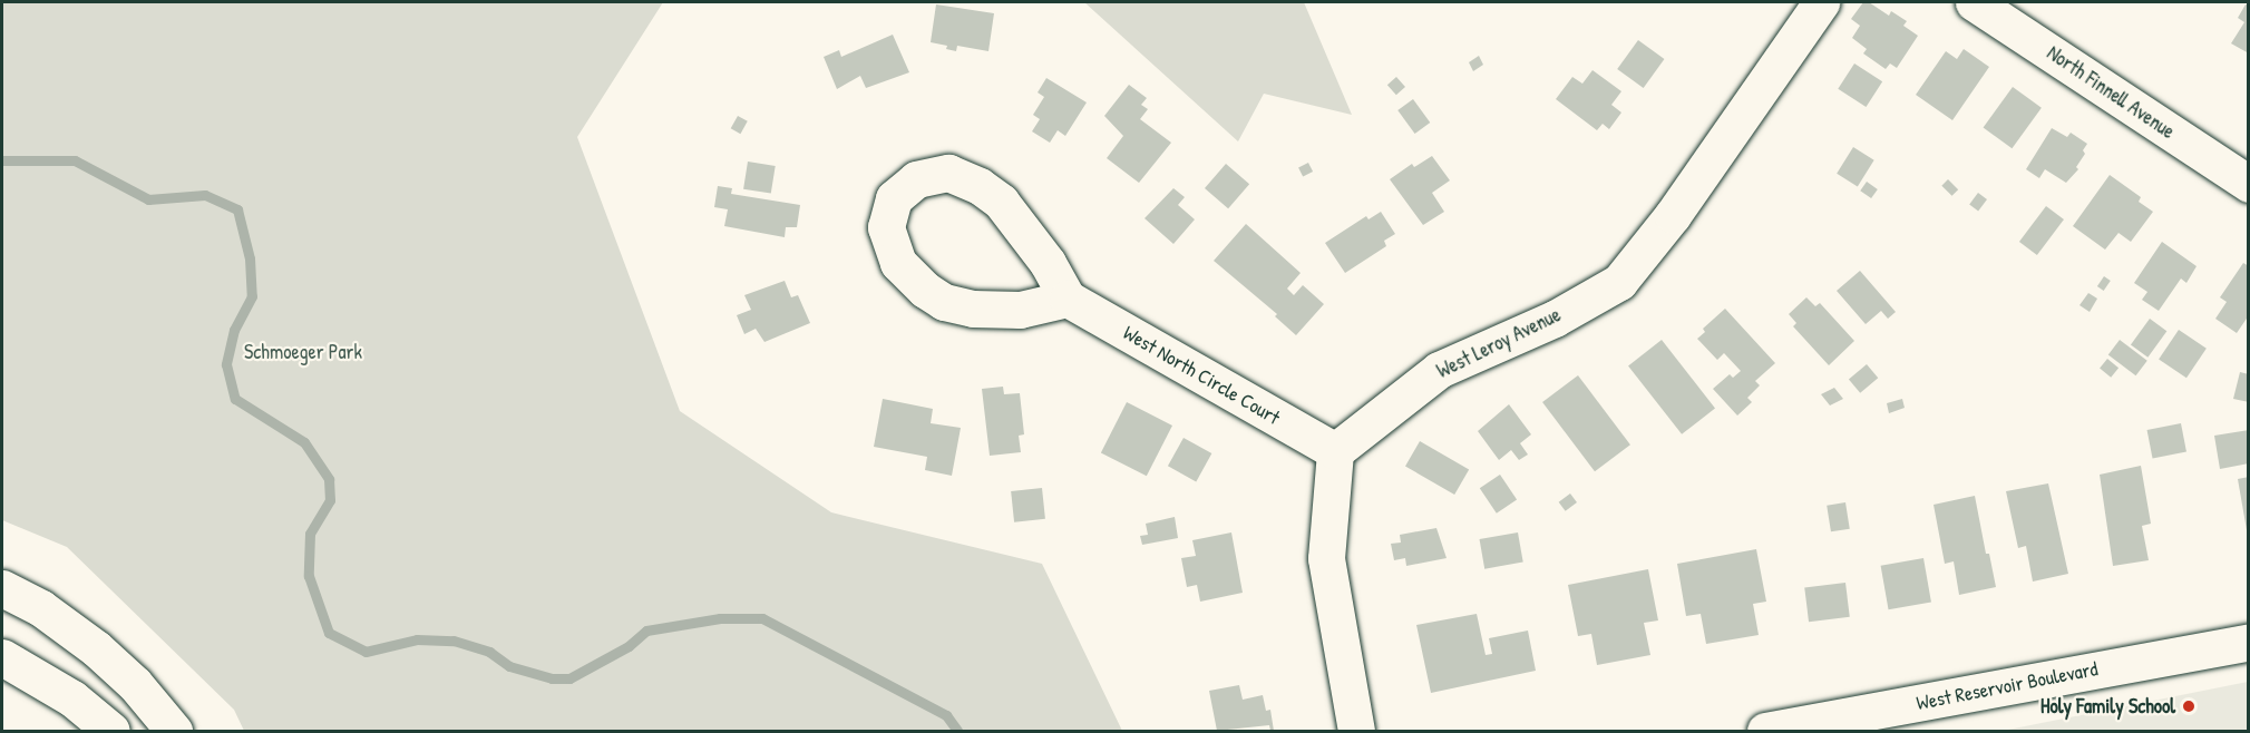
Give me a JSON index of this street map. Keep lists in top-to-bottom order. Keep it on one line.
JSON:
{"streets":{"main road":["North Finnell Avenue","West Leroy Avenue","West North Circle Court","West Reservoir Boulevard"]},"crossings":[["West Leroy Avenue","West North Circle Court"]],"parks":["Schmoeger Park"],"places":["Holy Family School"]}
